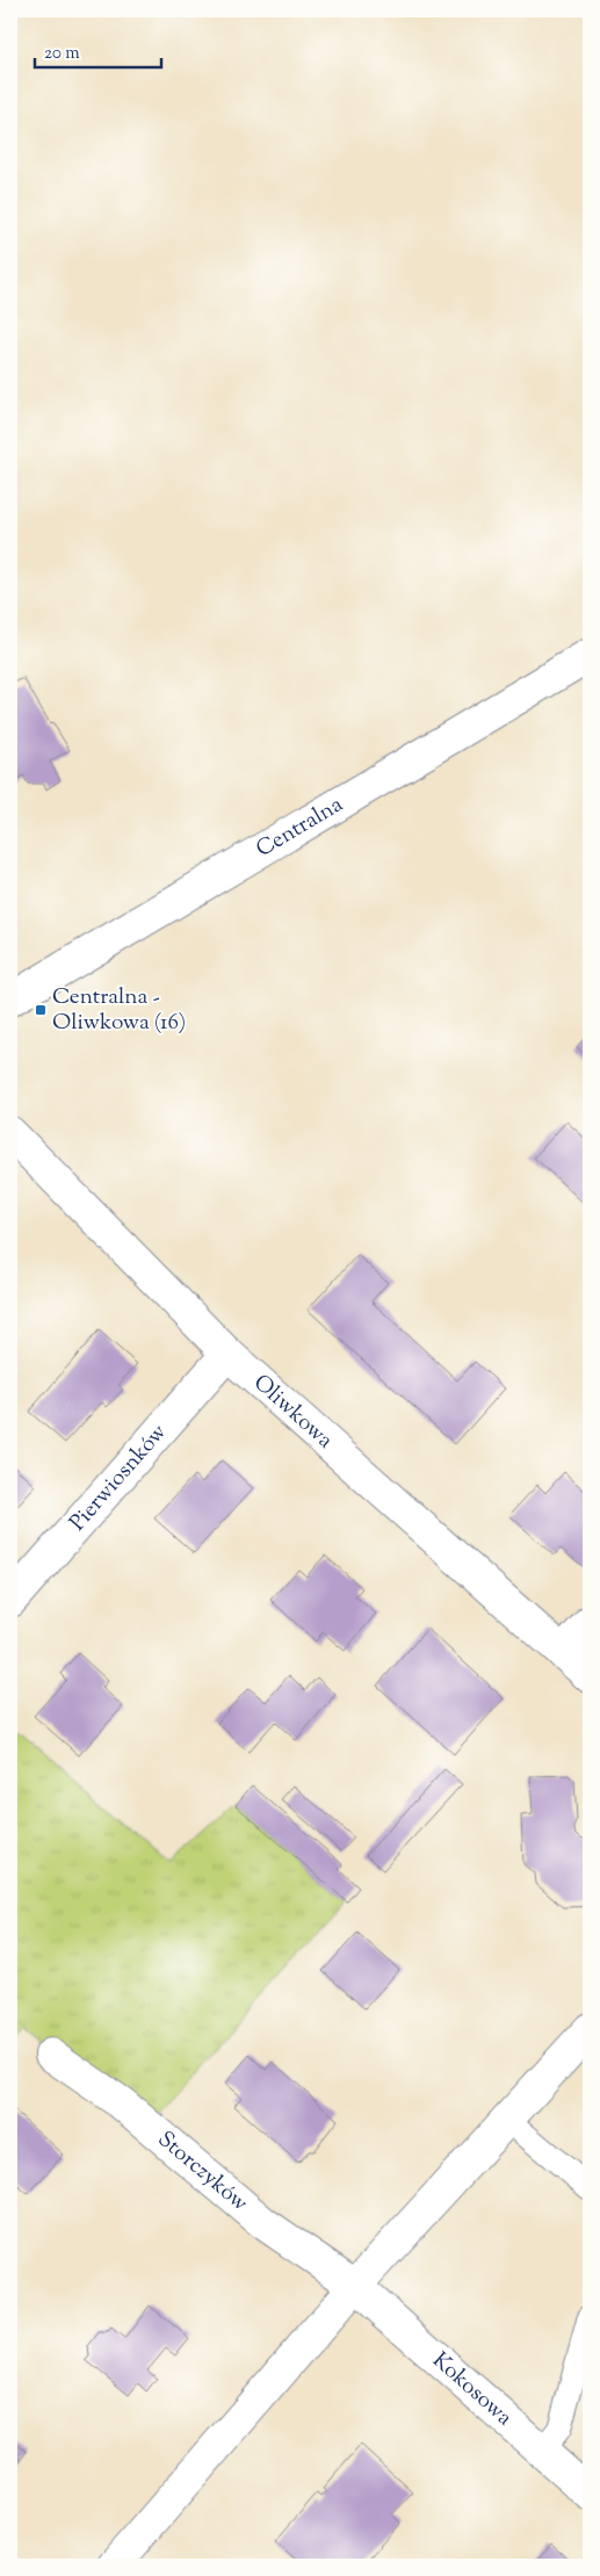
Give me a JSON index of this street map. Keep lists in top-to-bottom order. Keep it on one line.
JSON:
{"streets":{"street":["Centralna","Oliwkowa","Pierwiosnków","Storczyków","Kokosowa"]},"crossings":[["Oliwkowa","Pierwiosnków"],["Storczyków","Kokosowa"]],"places":{"transit":["Centralna - Oliwkowa (16)"]},"scale_bar":"20 m"}
